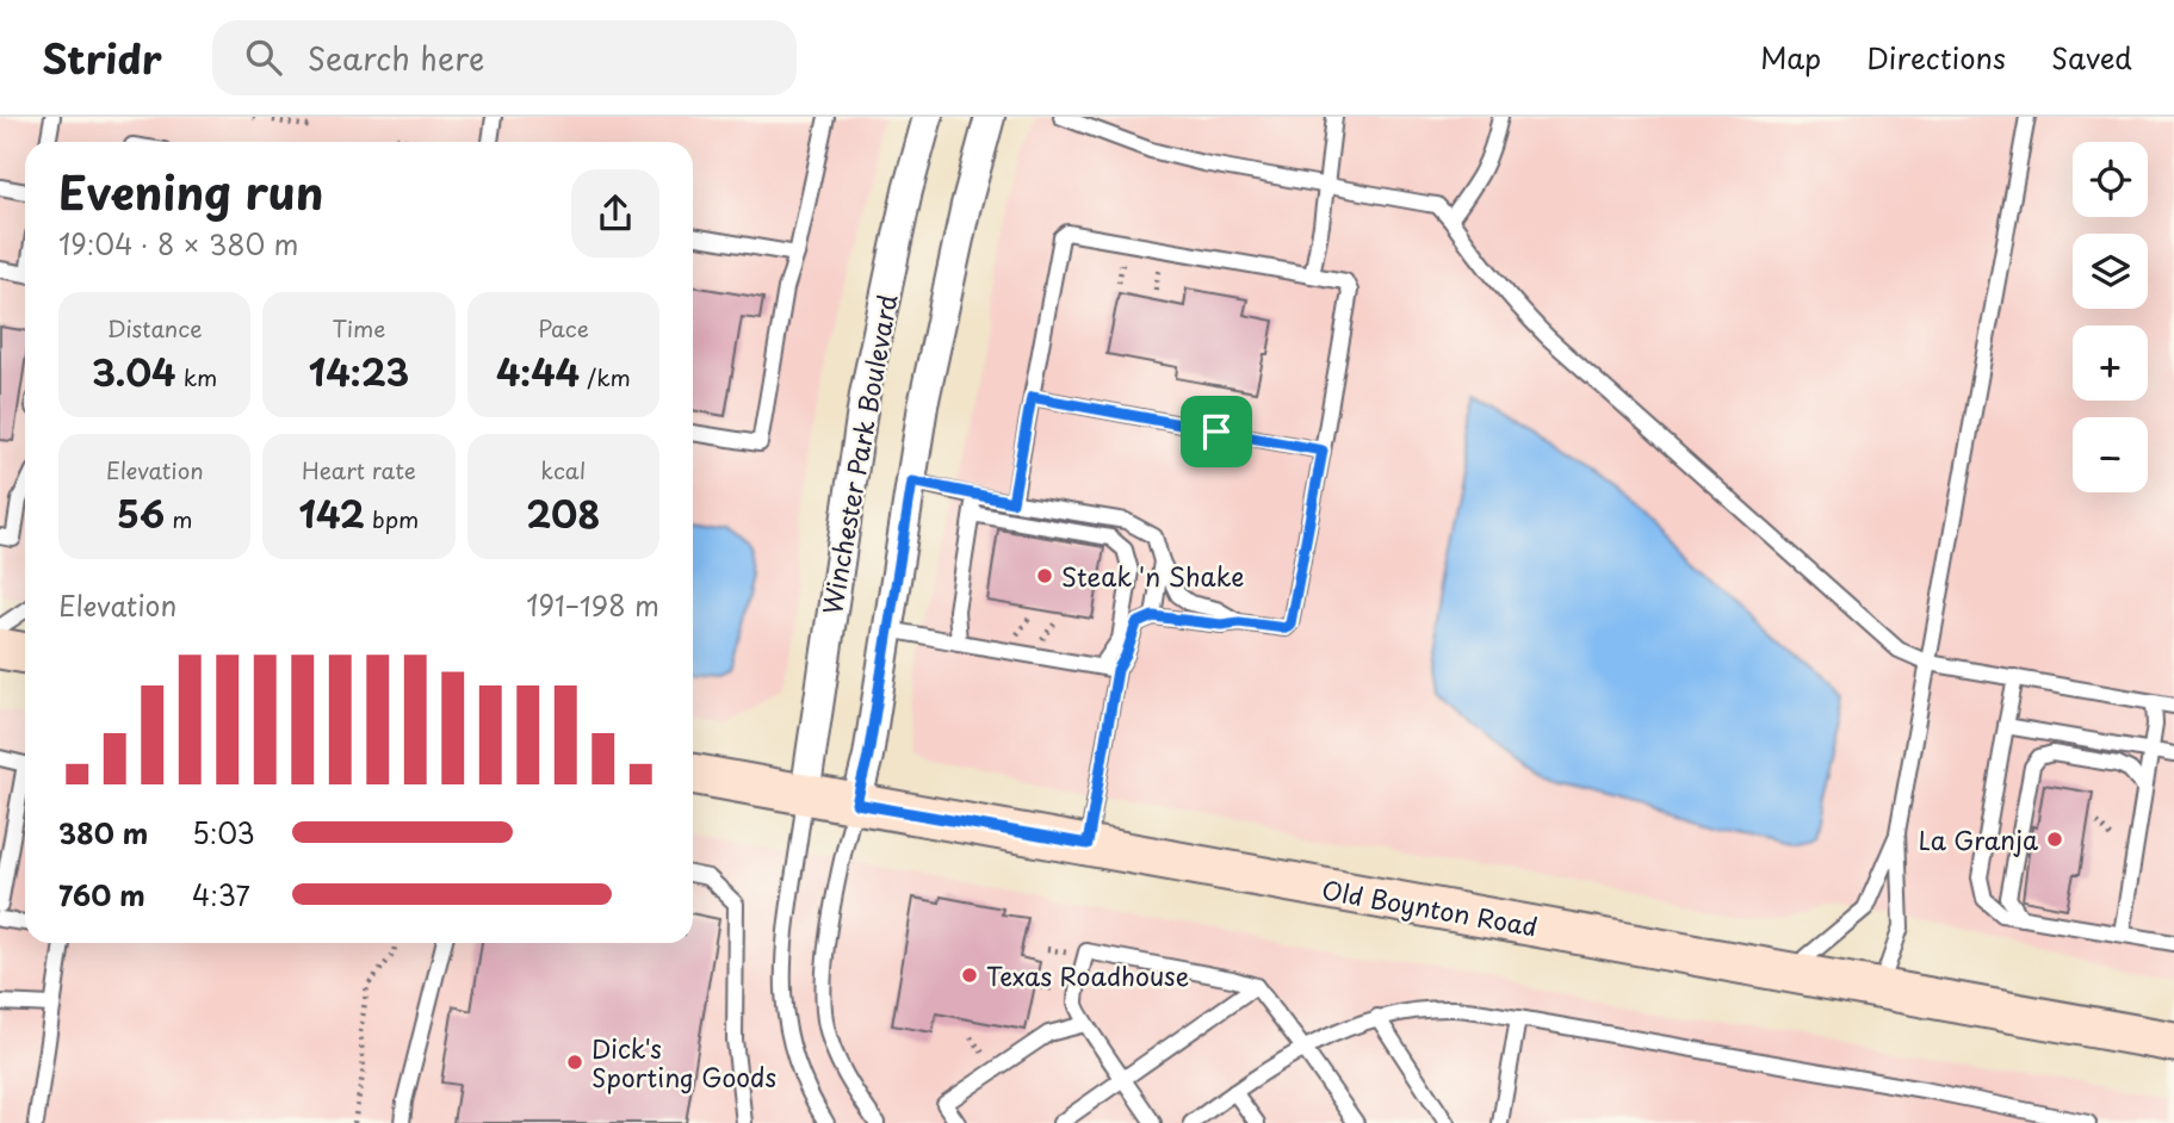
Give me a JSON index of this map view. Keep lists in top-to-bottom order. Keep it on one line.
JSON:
{"streets":{"street":["Winchester Park Boulevard","Old Boynton Road"]},"crossings":[["Winchester Park Boulevard","Old Boynton Road"]],"places":["Steak 'n Shake","La Granja","Texas Roadhouse","Dick's Sporting Goods"],"page":{"header":"Stridr","search":"Search here","nav":["Map","Directions","Saved"],"map_buttons":["+","−"],"heading":["Evening run","19:04 · 8 × 380 m"],"stats":[["Distance","3.04 km"],["Time","14:23"],["Pace","4:44 /km"],["Elevation","56 m"],["Heart rate","142 bpm"],["kcal","208"]],"chart":["Elevation","191–198 m"],"list":[{"name":"380 m","note":"5:03"},{"name":"760 m","note":"4:37"}]}}
